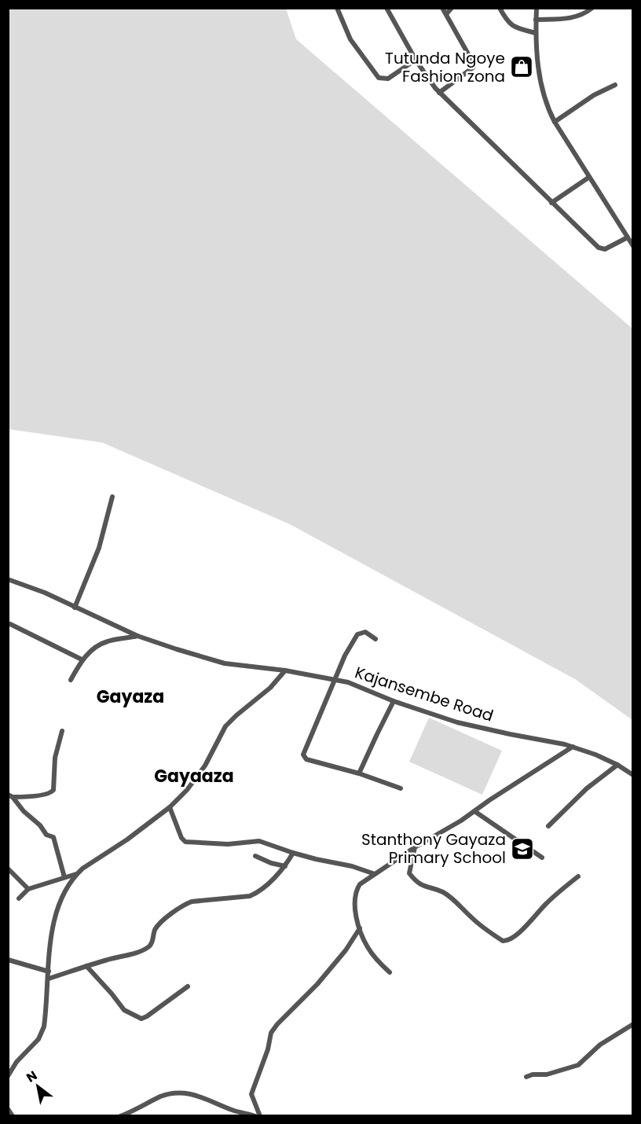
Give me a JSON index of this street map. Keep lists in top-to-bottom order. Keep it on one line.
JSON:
{"streets":{"street":["Kajansembe Road"]},"districts":["Gayaza","Gayaaza"],"places":{"shop":["Tutunda Ngoye Fashion zona"],"school or university":["Stanthony Gayaza Primary School"]},"north":"top left"}
